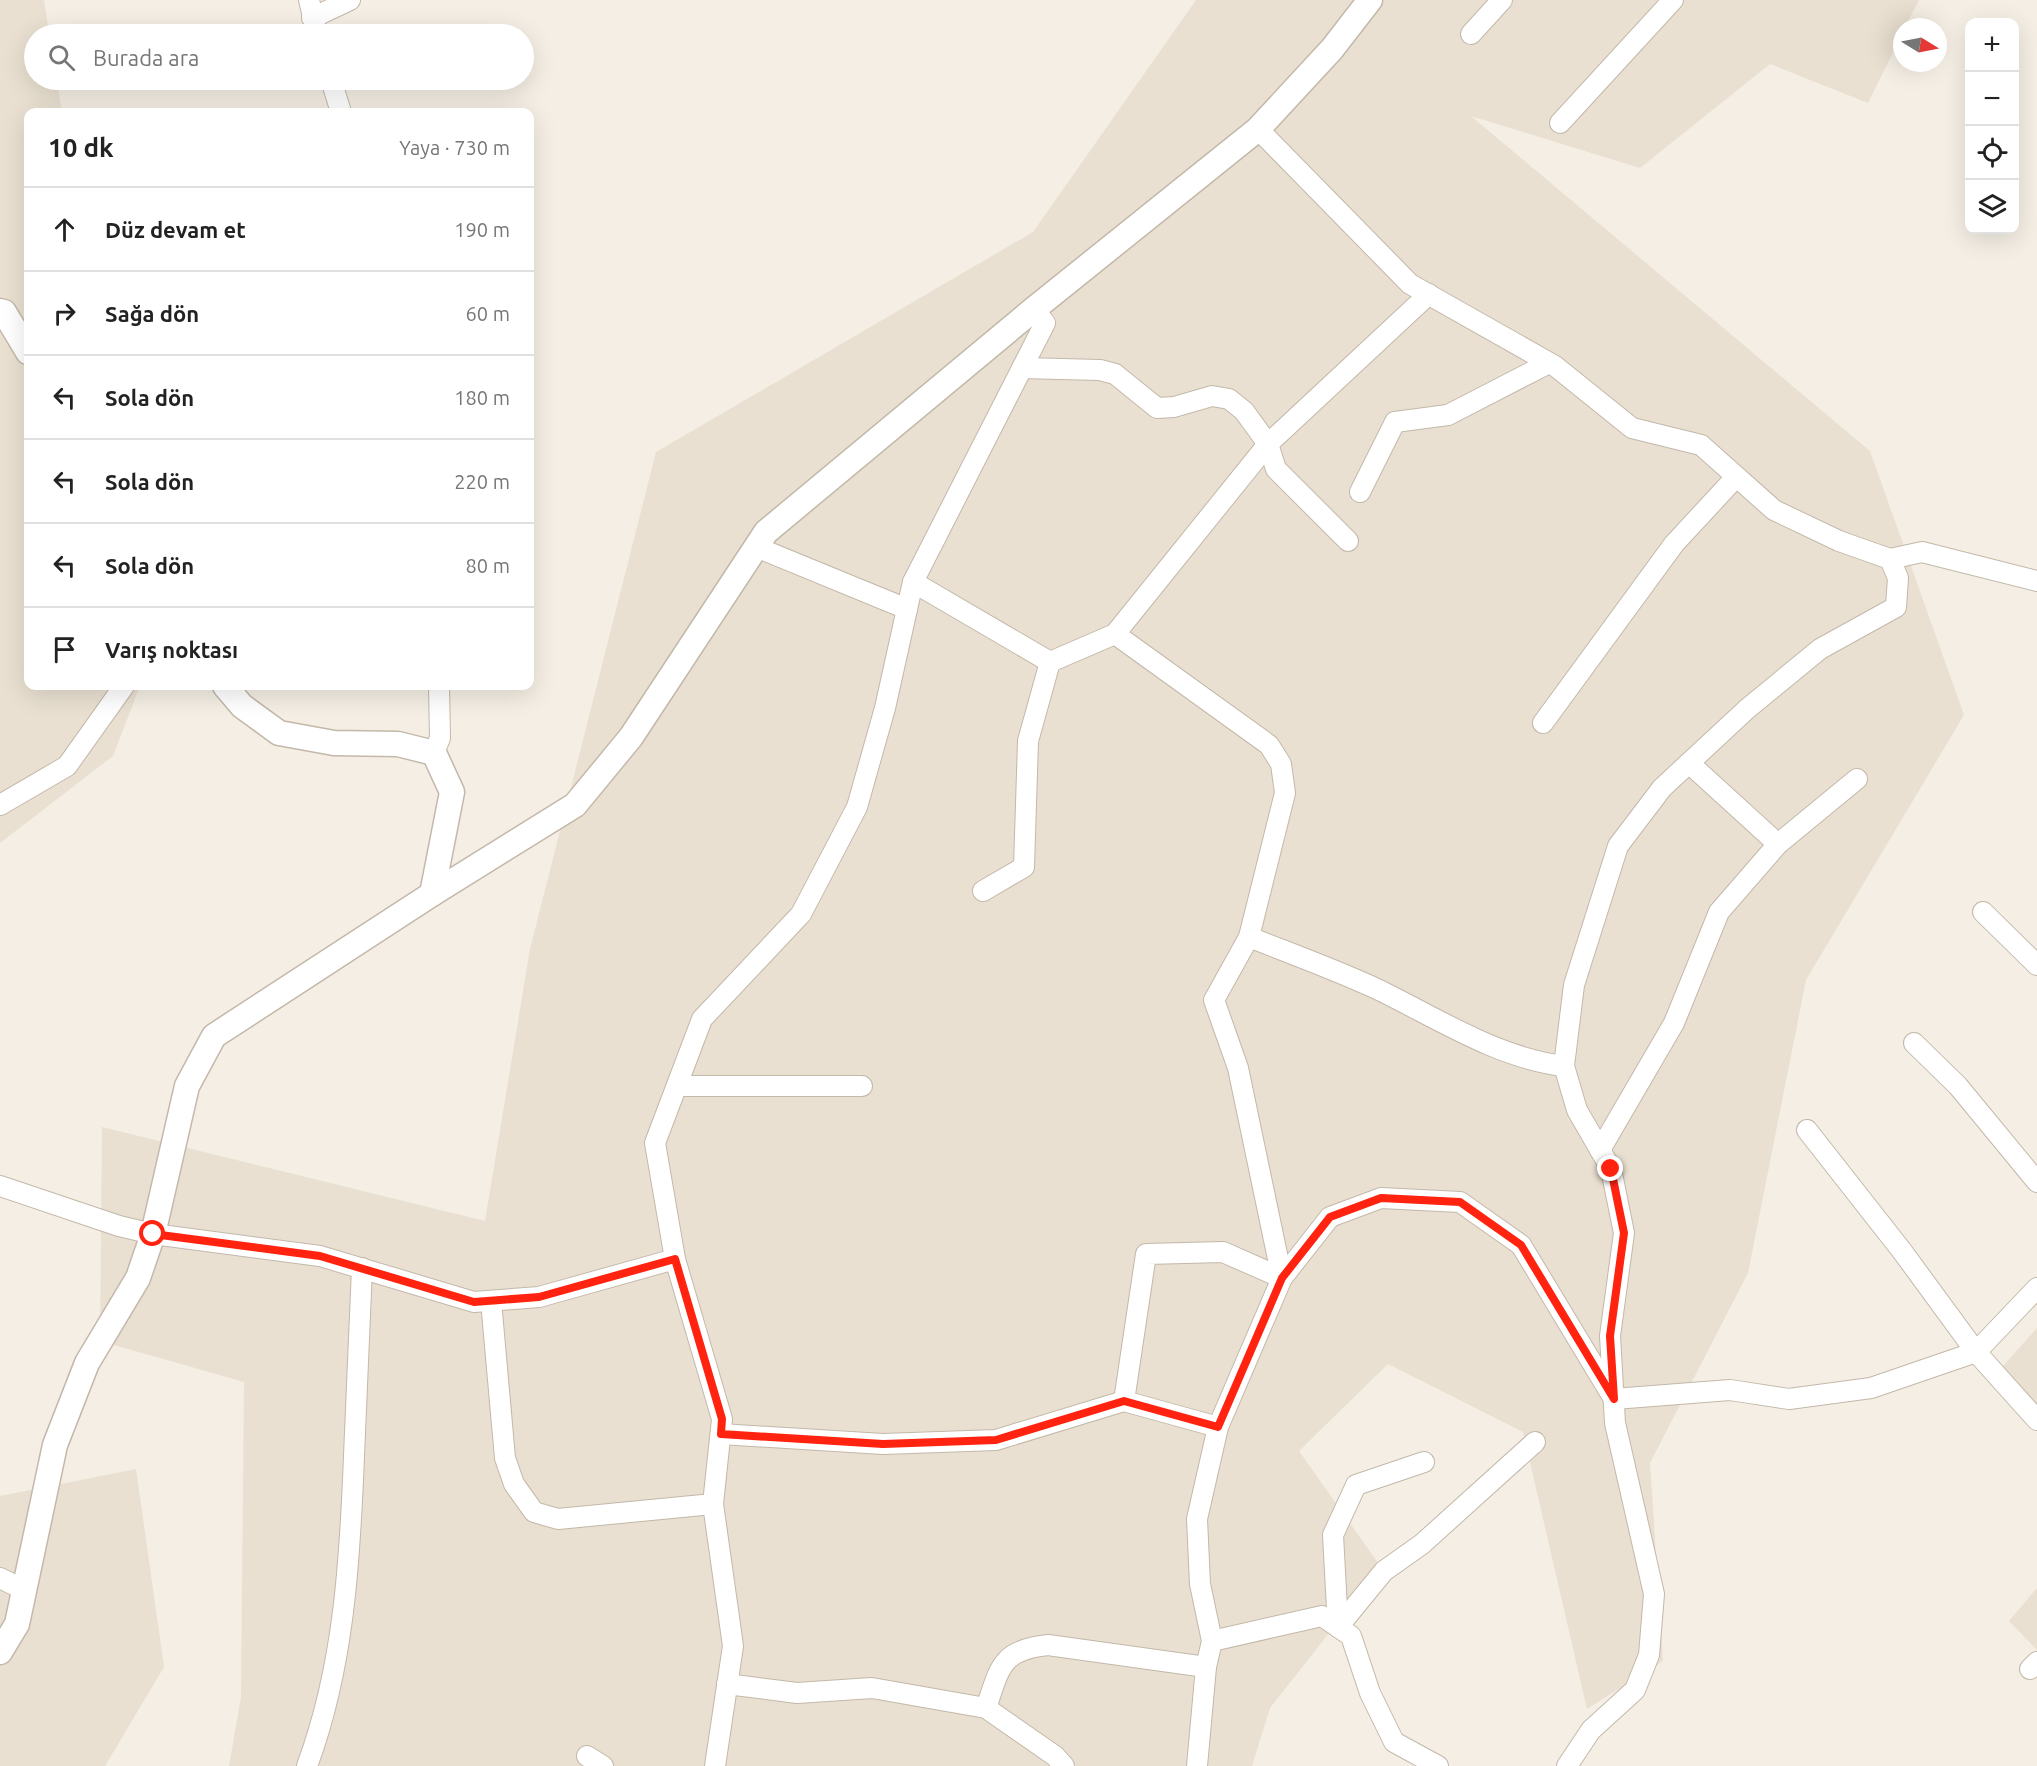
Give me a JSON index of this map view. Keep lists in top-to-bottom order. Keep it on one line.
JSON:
{"north":"right","page":{"map_buttons":["+","−"],"search":"Burada ara","heading":["10 dk","Yaya · 730 m"],"list":[["Düz devam et","190 m"],["Sağa dön","60 m"],["Sola dön","180 m"],["Sola dön","220 m"],["Sola dön","80 m"],"Varış noktası"]}}
